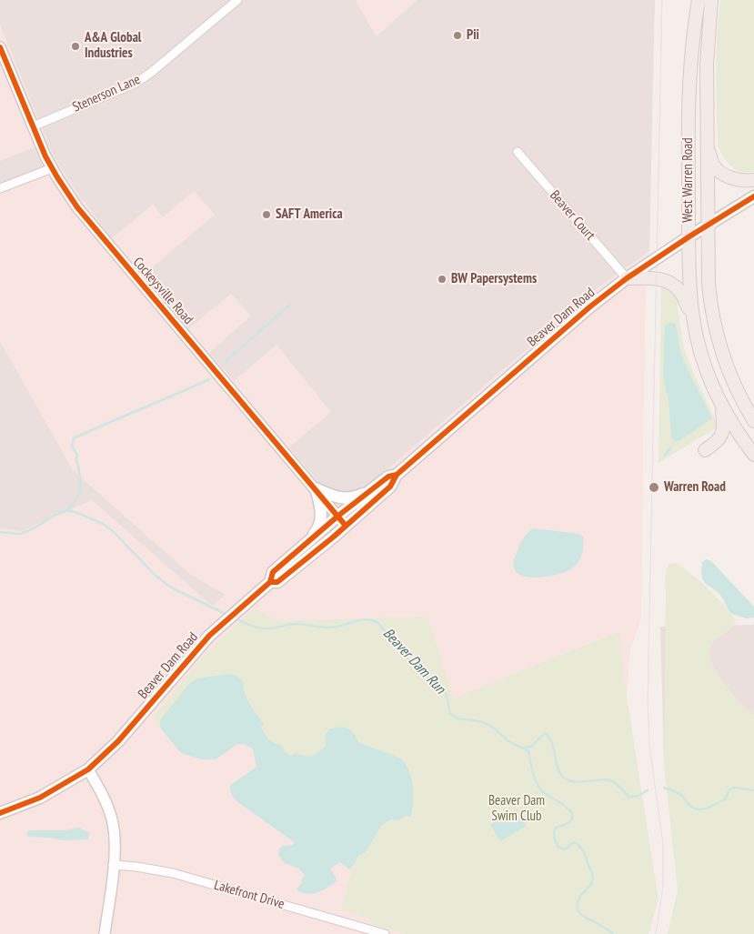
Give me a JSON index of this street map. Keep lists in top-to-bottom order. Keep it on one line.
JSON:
{"streets":{"main road":["West Warren Road","Beaver Dam Road"],"street":["Stenerson Lane","Beaver Court","Cockeysville Road","Lakefront Drive"]},"crossings":[["Stenerson Lane","Cockeysville Road"],["West Warren Road","Beaver Dam Road"],["Beaver Court","Beaver Dam Road"],["Cockeysville Road","Beaver Dam Road"]],"water":["Beaver Dam Run"],"parks":["Beaver Dam Swim Club"],"places":["Pii","A&A Global Industries","SAFT America","BW Papersystems","Warren Road"]}
